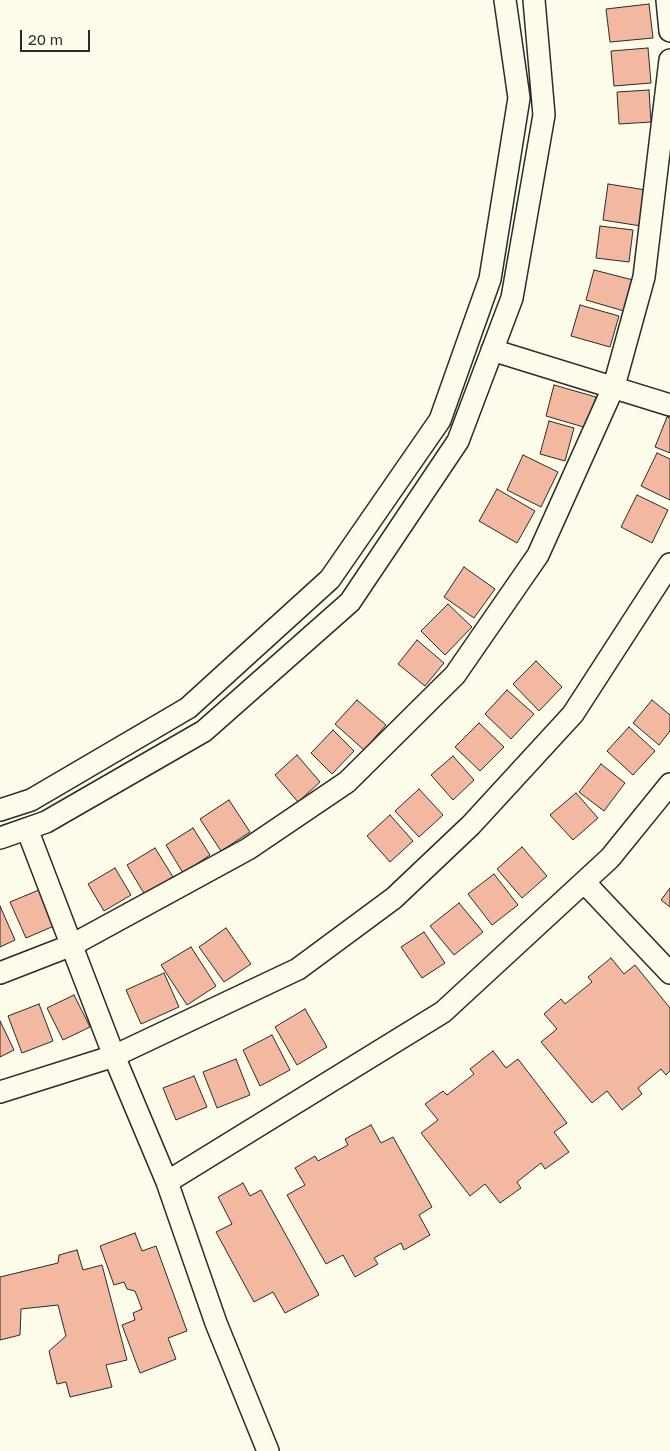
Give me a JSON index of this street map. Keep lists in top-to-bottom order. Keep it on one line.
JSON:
{"scale_bar":"20 m"}
